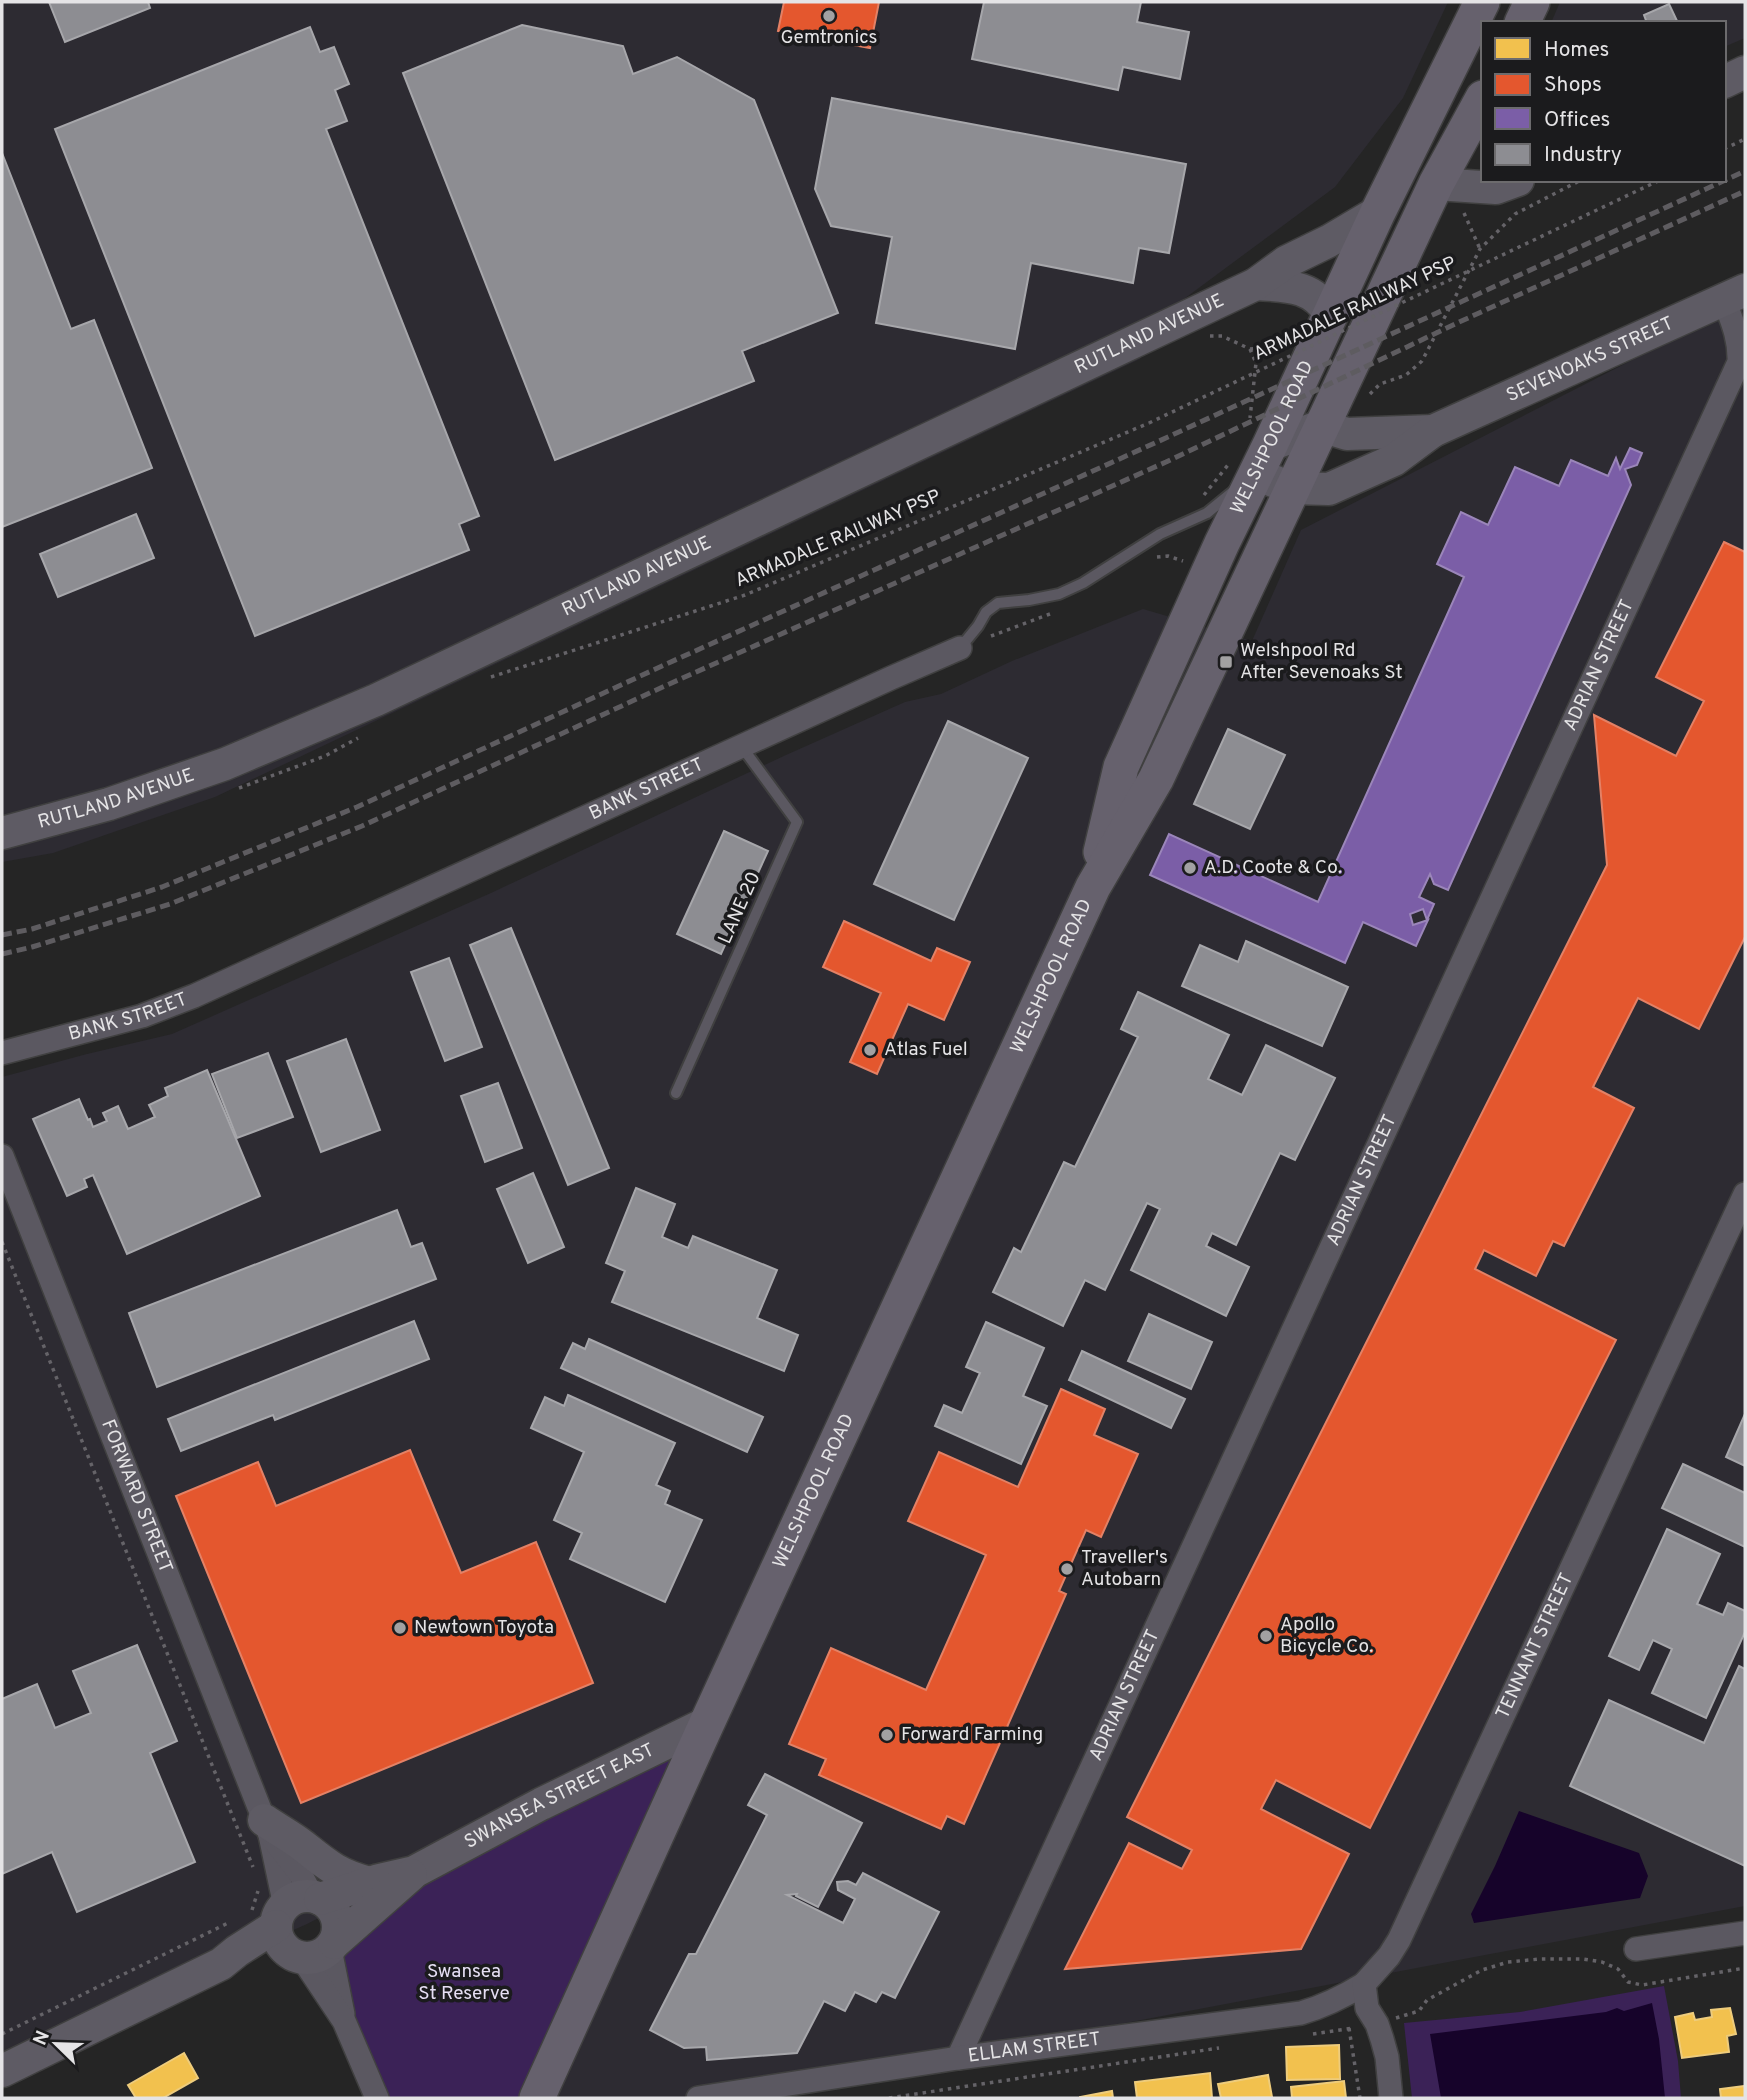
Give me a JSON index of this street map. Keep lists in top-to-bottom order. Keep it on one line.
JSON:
{"streets":{"main road":["WELSHPOOL ROAD"],"street":["RUTLAND AVENUE","SEVENOAKS STREET","ADRIAN STREET","BANK STREET","FORWARD STREET","TENNANT STREET","SWANSEA STREET EAST","ELLAM STREET"],"lane":["LANE 20"],"path":["ARMADALE RAILWAY PSP"]},"crossings":[["RUTLAND AVENUE","WELSHPOOL ROAD"],["SEVENOAKS STREET","WELSHPOOL ROAD"],["SEVENOAKS STREET","ADRIAN STREET"],["SEVENOAKS STREET","BANK STREET"],["WELSHPOOL ROAD","BANK STREET"],["WELSHPOOL ROAD","SWANSEA STREET EAST"],["ADRIAN STREET","ELLAM STREET"],["BANK STREET","LANE 20"],["FORWARD STREET","SWANSEA STREET EAST"],["TENNANT STREET","ELLAM STREET"]],"parks":["Swansea St Reserve"],"places":{"other":["Gemtronics","A.D. Coote & Co.","Atlas Fuel","Traveller's Autobarn","Newtown Toyota","Apollo Bicycle Co.","Forward Farming"],"transit":["Welshpool Rd After Sevenoaks St"]},"legend":["Homes","Shops","Offices","Industry"],"north":"top left"}
